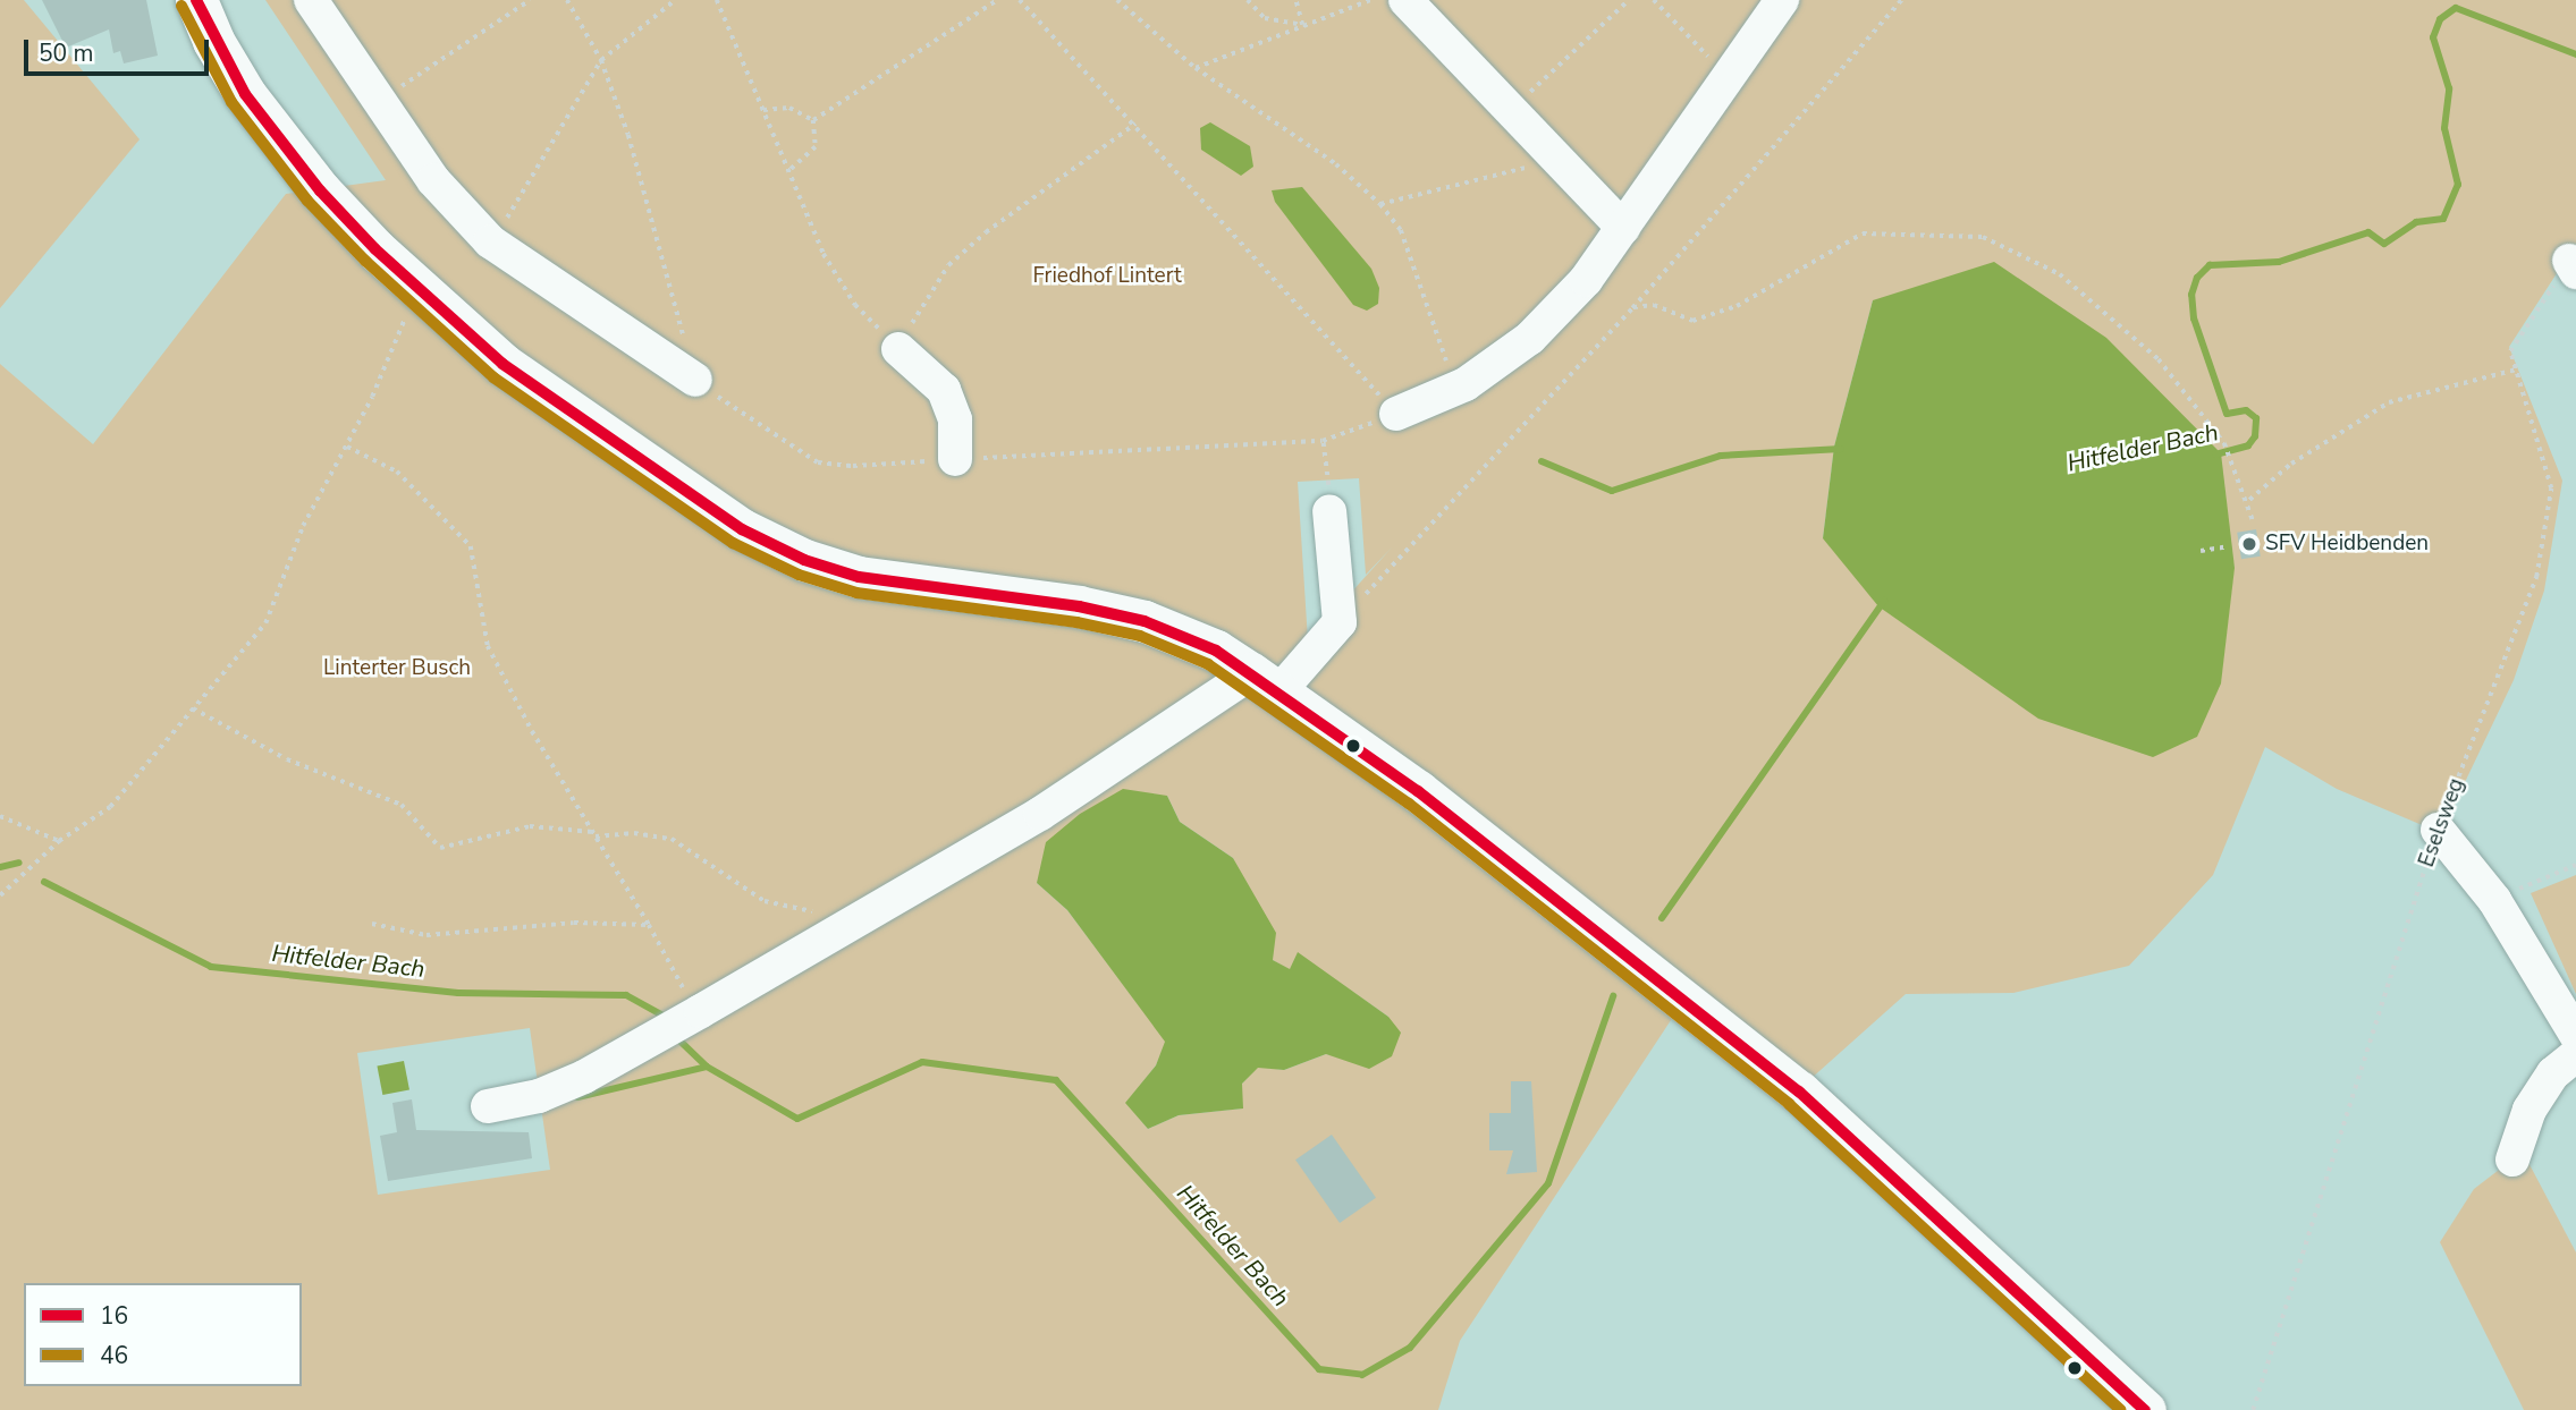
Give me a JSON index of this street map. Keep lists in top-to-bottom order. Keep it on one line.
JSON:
{"streets":{"path":["Eselsweg"]},"water":["Hitfelder Bach"],"parks":["Friedhof Lintert","Linterter Busch"],"places":["SFV Heidbenden"],"lines":["transit line 16","transit line 46"],"legend":["16","46"],"scale_bar":"50 m"}
